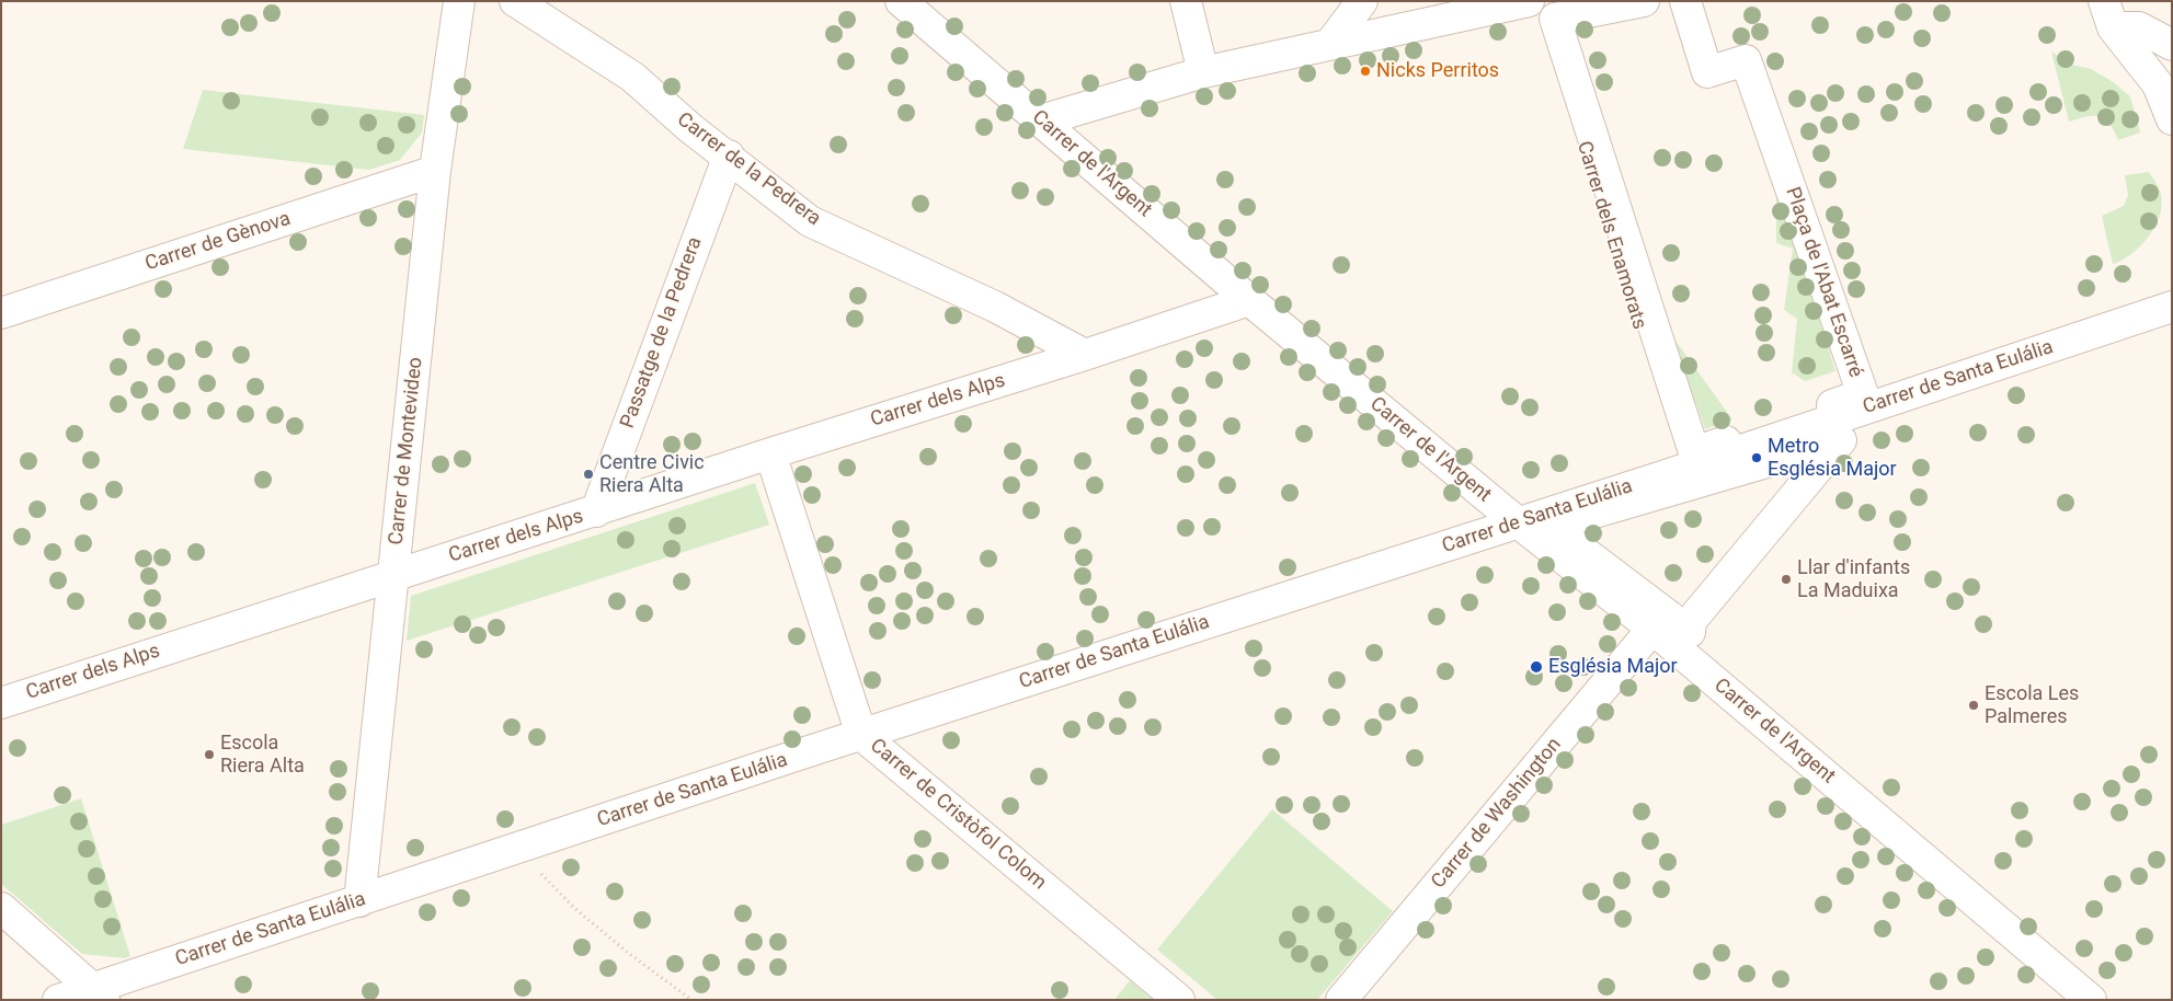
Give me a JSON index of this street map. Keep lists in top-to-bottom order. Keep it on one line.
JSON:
{"streets":{"street":["Carrer de l'Argent","Carrer de la Pedrera","Carrer dels Enamorats","Carrer de Gènova","Plaça de l'Abat Escarré","Passatge de la Pedrera","Carrer de Santa Eulália","Carrer dels Alps","Carrer de Montevideo","Carrer de Washington","Carrer de Cristòfol Colom"]},"crossings":[["Carrer de l'Argent","Carrer de Santa Eulália"],["Carrer de l'Argent","Carrer dels Alps"],["Carrer de l'Argent","Carrer de Washington"],["Carrer de la Pedrera","Passatge de la Pedrera"],["Carrer de la Pedrera","Carrer dels Alps"],["Carrer dels Enamorats","Carrer de Santa Eulália"],["Carrer de Gènova","Carrer de Montevideo"],["Passatge de la Pedrera","Carrer dels Alps"],["Carrer de Santa Eulália","Carrer de Montevideo"],["Carrer de Santa Eulália","Carrer de Cristòfol Colom"],["Carrer dels Alps","Carrer de Montevideo"],["Carrer dels Alps","Carrer de Cristòfol Colom"]],"places":["Nicks Perritos","Metro Església Major","Centre Civic Riera Alta","Llar d'infants La Maduixa","Església Major","Escola Les Palmeres","Escola Riera Alta"]}
